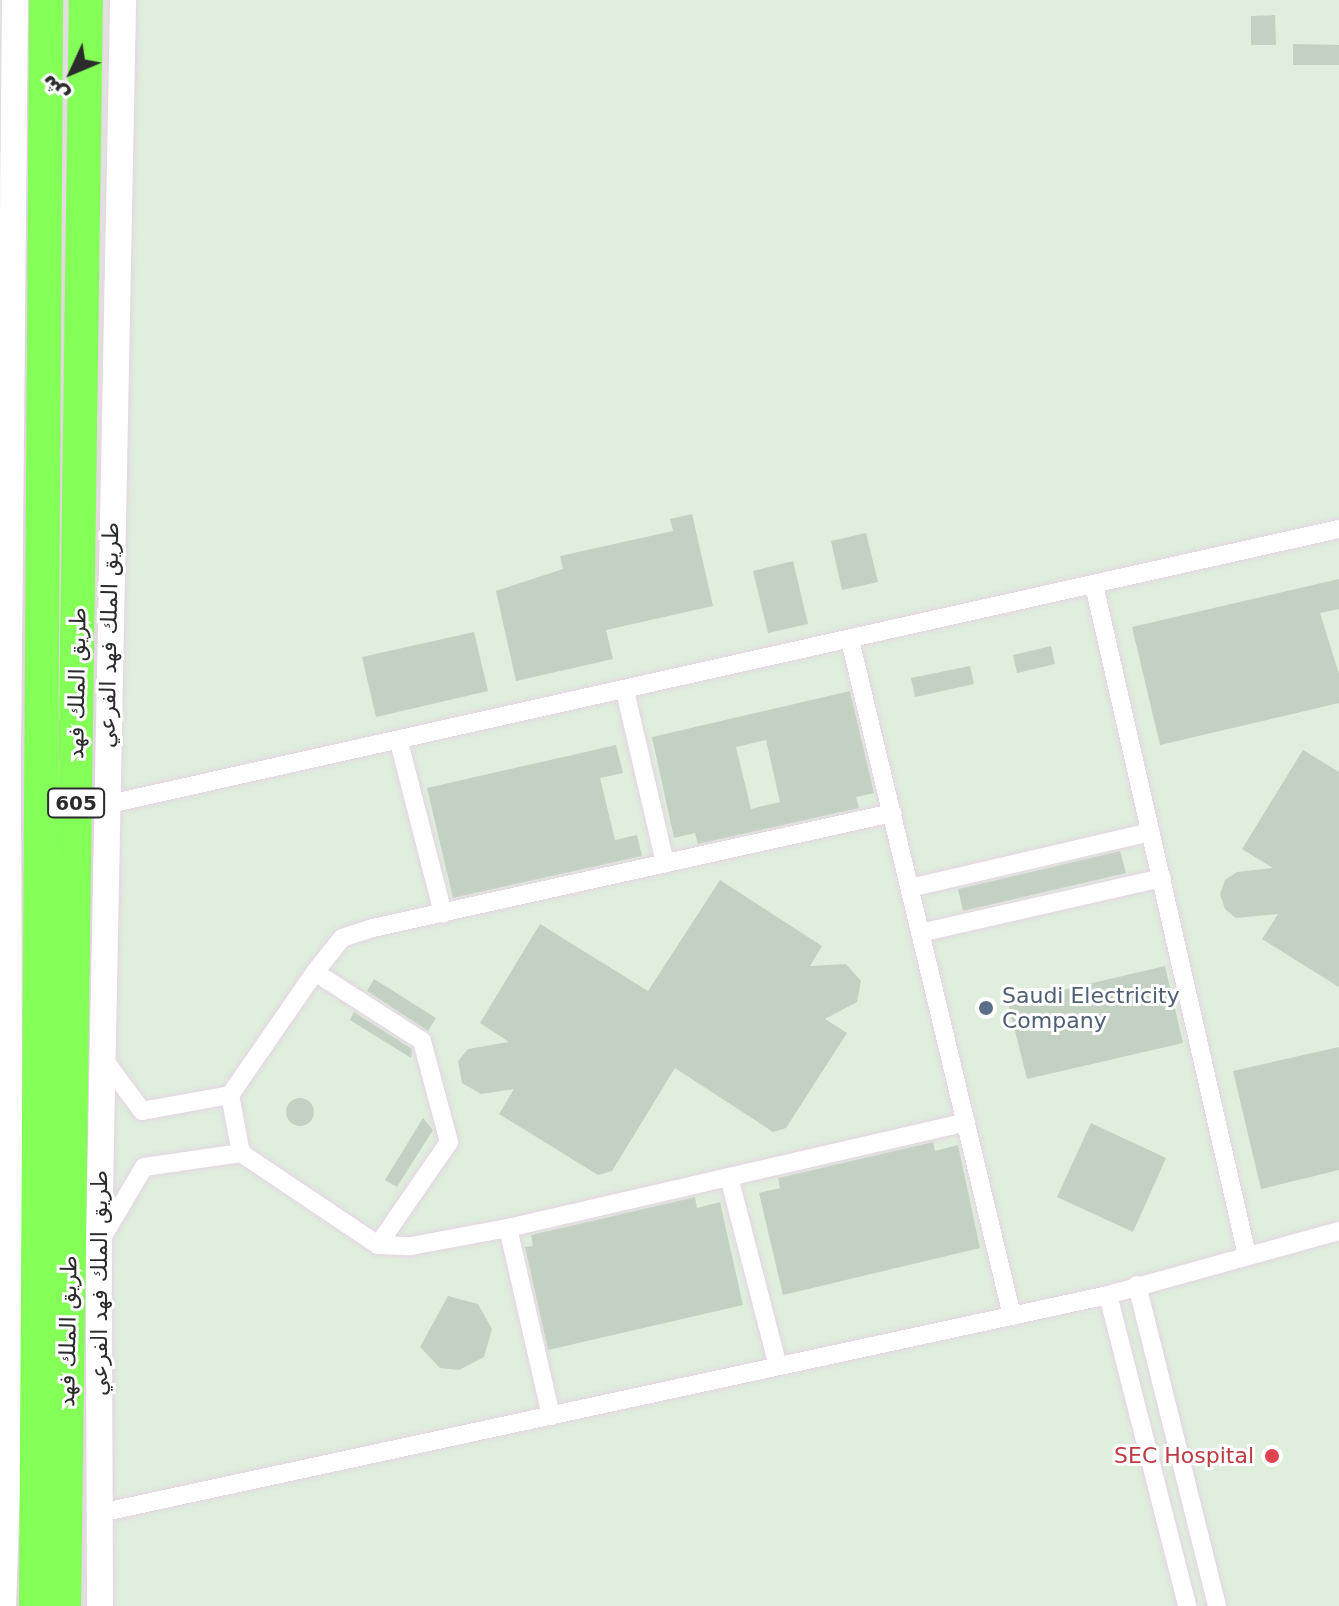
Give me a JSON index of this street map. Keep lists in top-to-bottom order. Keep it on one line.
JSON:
{"streets":{"highway":["طريق الملك فهد","605"],"main road":["طريق الملك فهد الفرعي"]},"places":["Saudi Electricity Company","SEC Hospital"],"north":"bottom left"}
